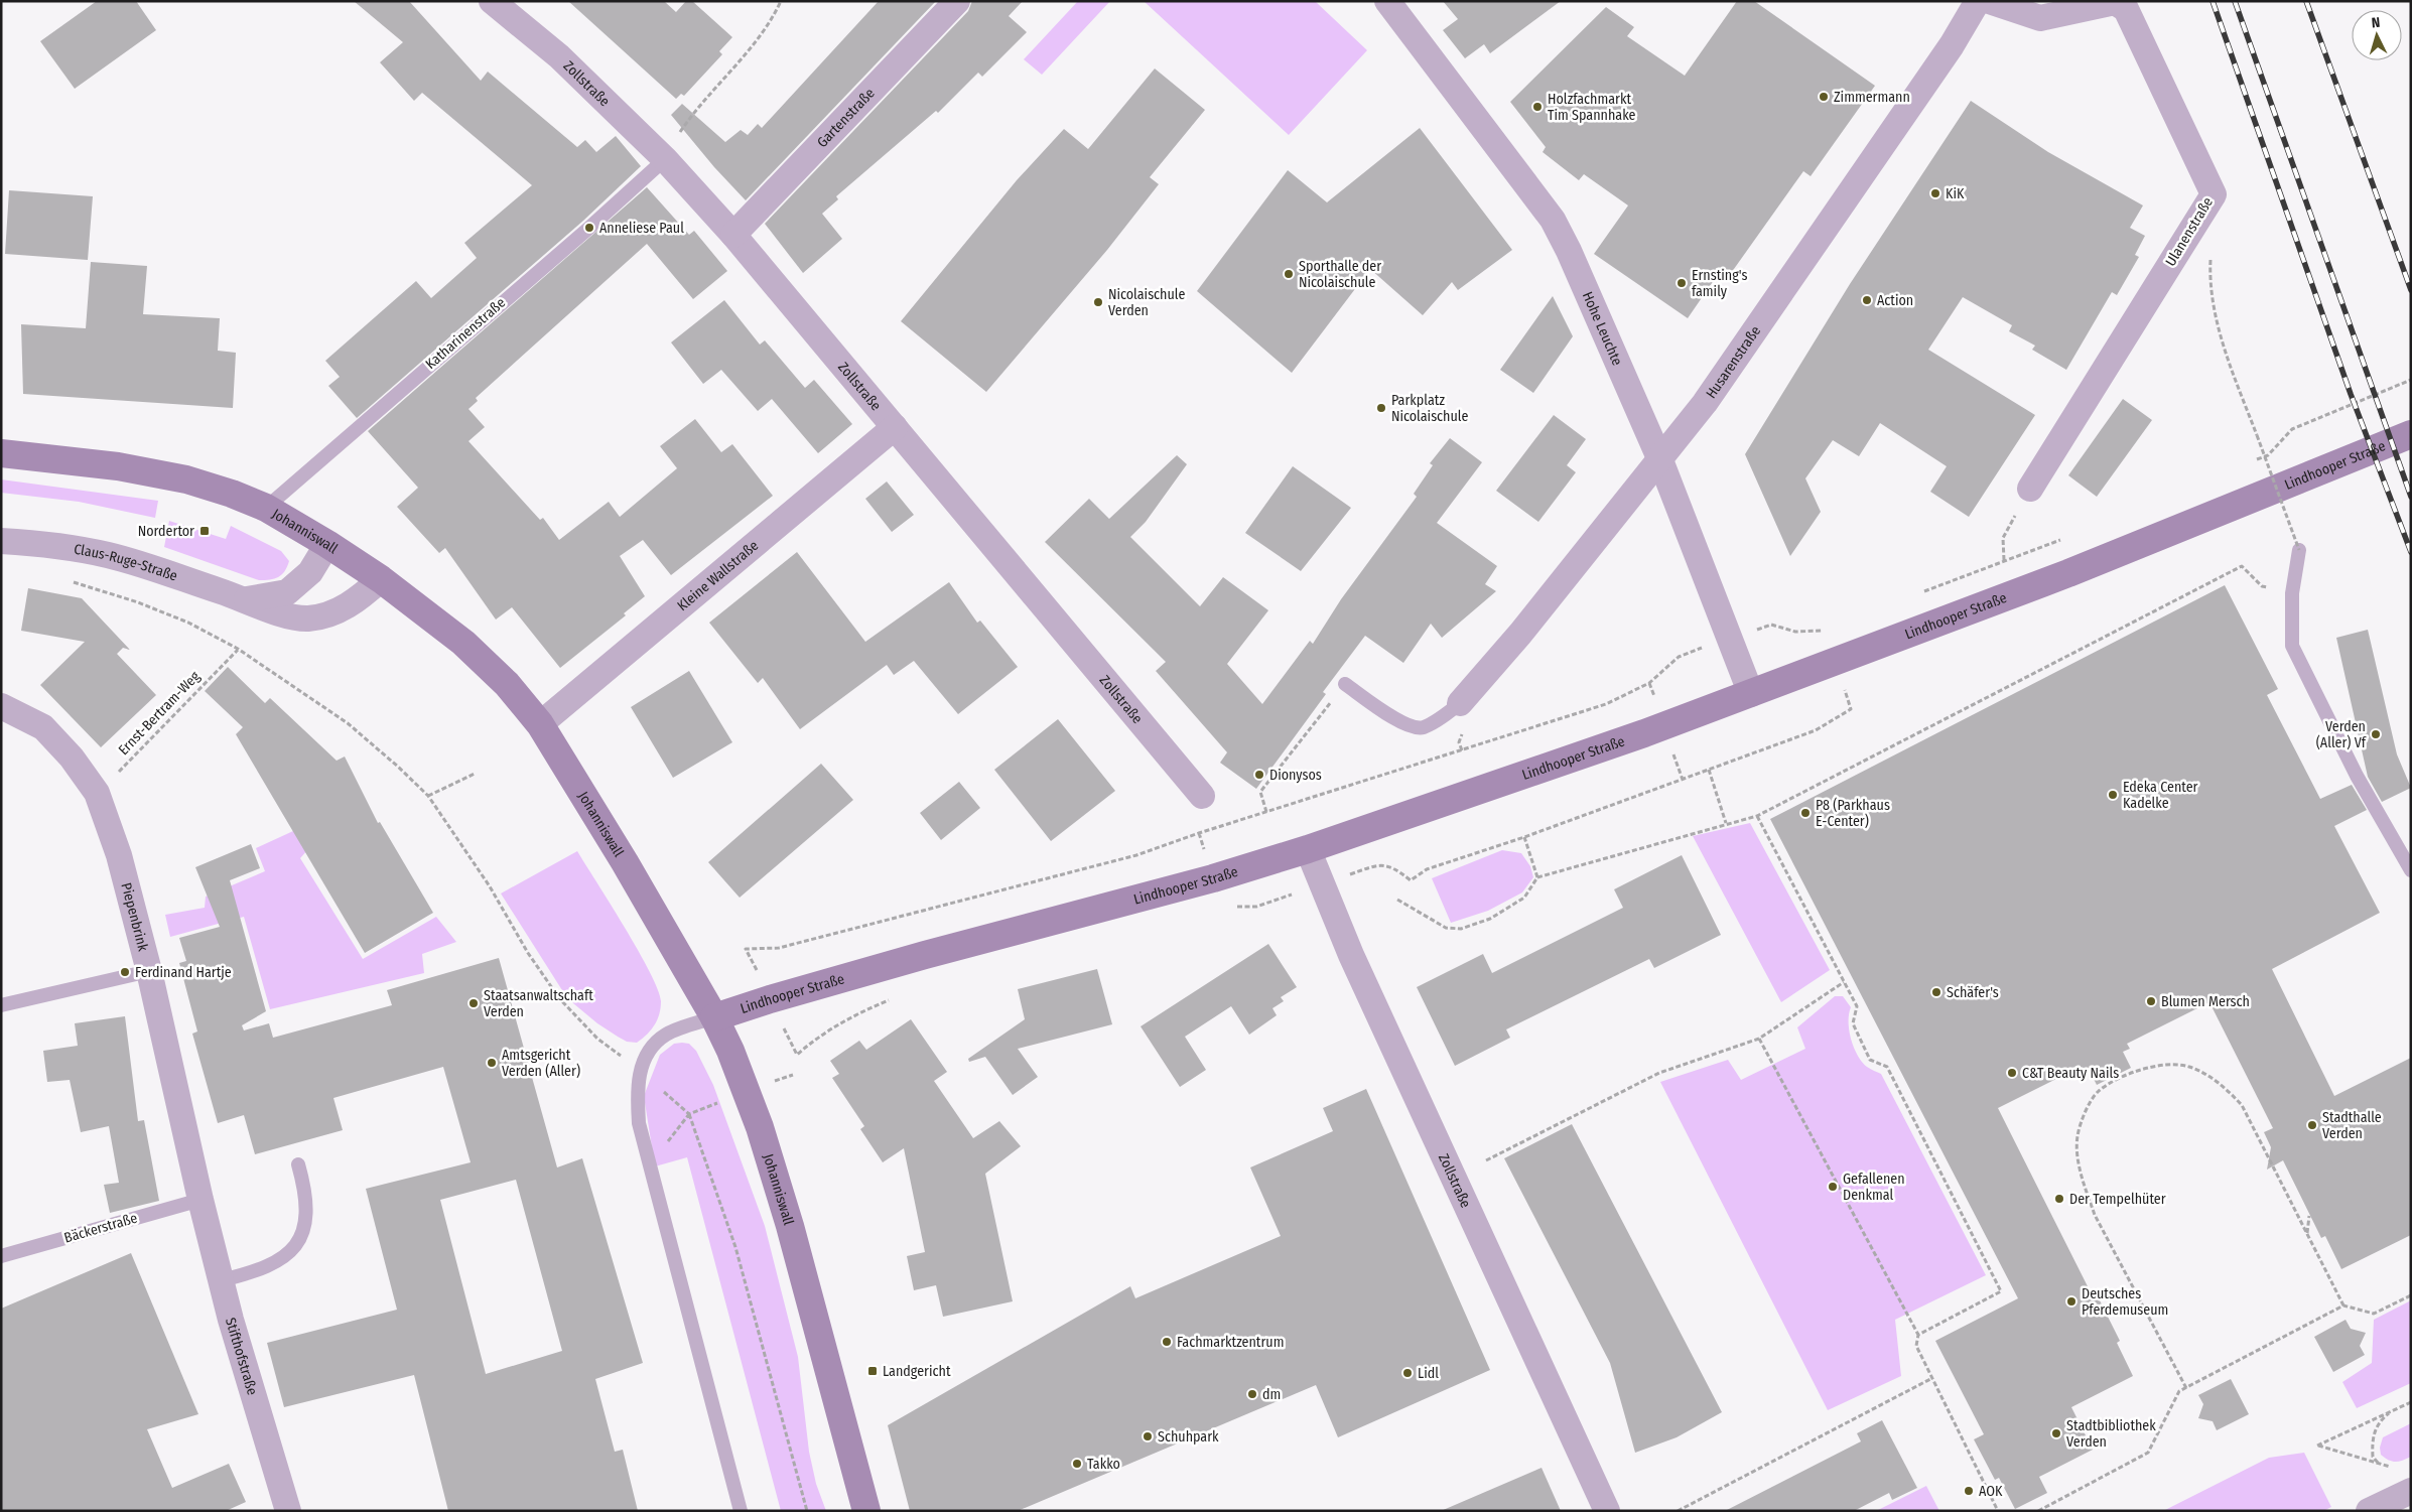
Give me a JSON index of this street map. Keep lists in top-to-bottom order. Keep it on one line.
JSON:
{"streets":{"main road":["Lindhooper Straße","Johanniswall"],"street":["Zollstraße","Gartenstraße","Ulanenstraße","Hohe Leuchte","Husarenstraße","Claus-Ruge-Straße","Kleine Wallstraße","Piepenbrink","Stifthofstraße"],"lane":["Katharinenstraße","Bäckerstraße"],"path":["Ernst-Bertram-Weg"]},"crossings":[["Zollstraße","Gartenstraße"],["Zollstraße","Katharinenstraße"],["Zollstraße","Lindhooper Straße"],["Zollstraße","Kleine Wallstraße"],["Hohe Leuchte","Husarenstraße"],["Hohe Leuchte","Lindhooper Straße"],["Katharinenstraße","Johanniswall"],["Lindhooper Straße","Johanniswall"],["Johanniswall","Claus-Ruge-Straße"],["Johanniswall","Kleine Wallstraße"],["Ernst-Bertram-Weg","Piepenbrink"],["Piepenbrink","Bäckerstraße"],["Piepenbrink","Stifthofstraße"],["Bäckerstraße","Stifthofstraße"]],"places":{"other":["Zimmermann","Holzfachmarkt Tim Spannhake","KiK","Anneliese Paul","Sporthalle der Nicolaischule","Ernsting's family","Action","Nicolaischule Verden","Parkplatz Nicolaischule","Verden (Aller) Vf","Dionysos","Edeka Center Kadelke","P8 (Parkhaus E-Center)","Ferdinand Hartje","Schäfer's","Blumen Mersch","Staatsanwaltschaft Verden","Amtsgericht Verden (Aller)","C&T Beauty Nails","Stadthalle Verden","Gefallenen Denkmal","Der Tempelhüter","Deutsches Pferdemuseum","Fachmarktzentrum","Lidl","dm","Stadtbibliothek Verden","Schuhpark","Takko","AOK"],"transit":["Nordertor","Landgericht"]},"north":"top"}
